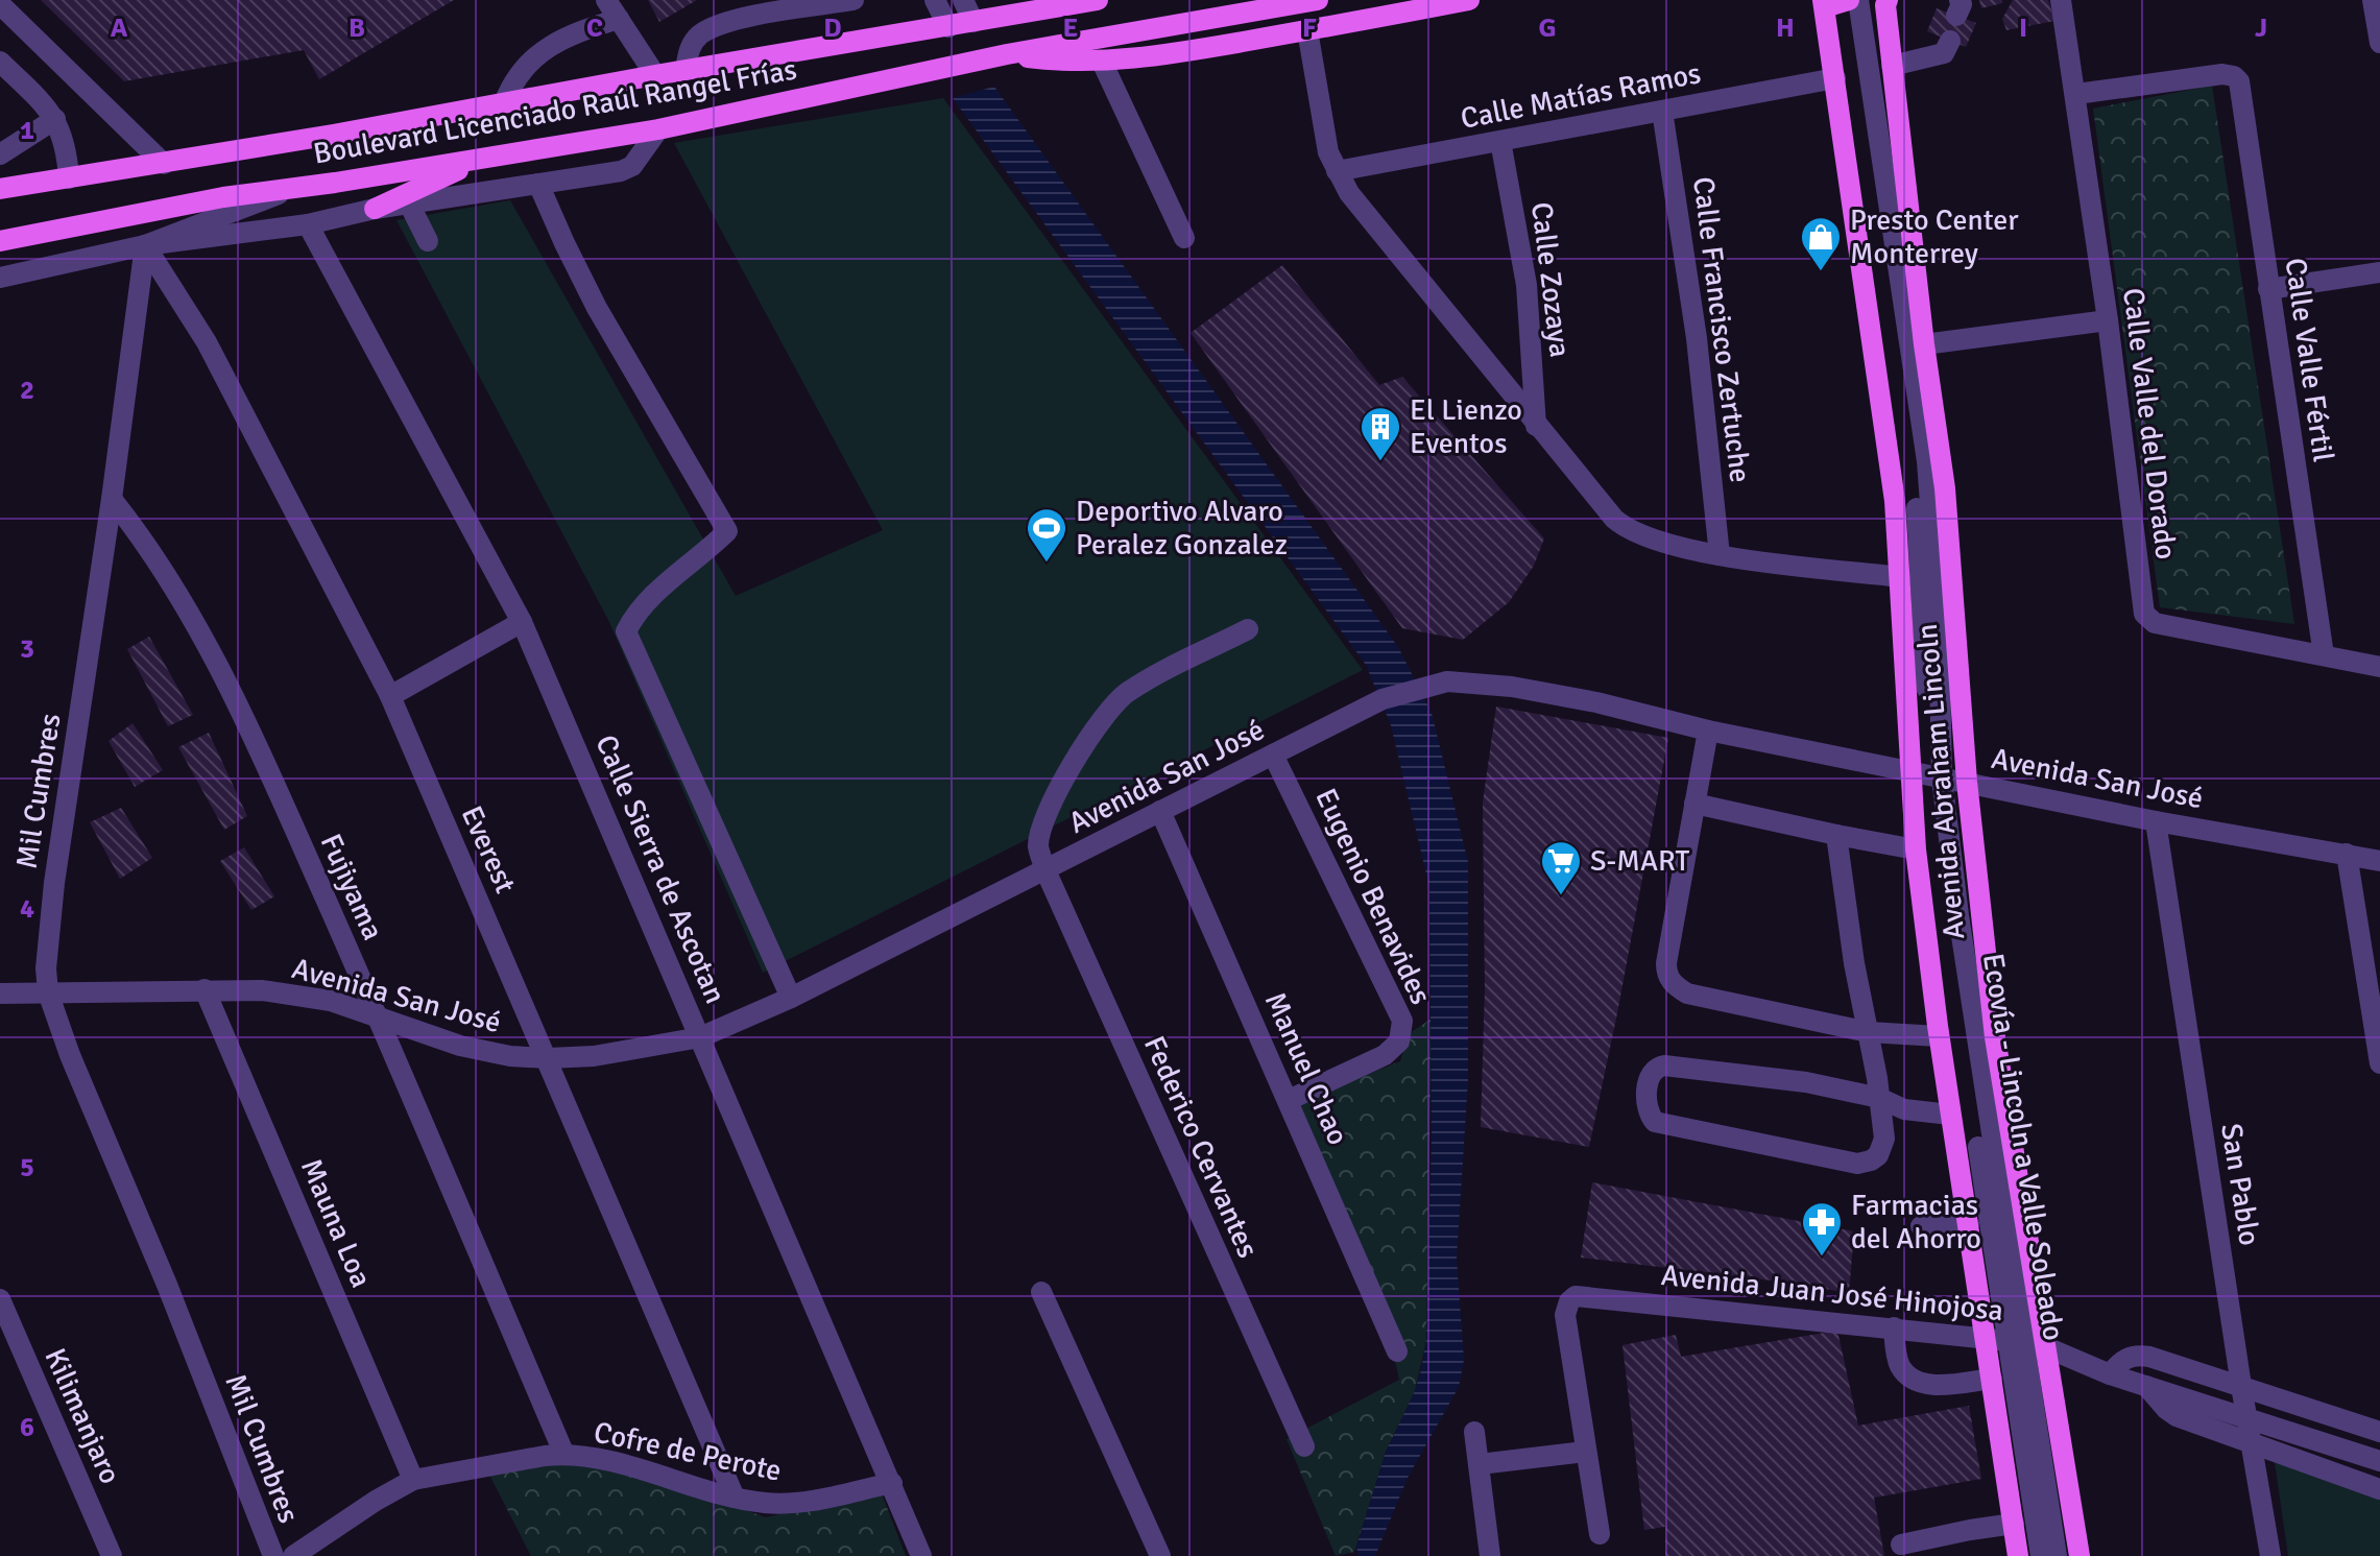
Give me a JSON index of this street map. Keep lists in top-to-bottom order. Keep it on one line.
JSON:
{"streets":{"main road":["Boulevard Licenciado Raúl Rangel Frías","Avenida Abraham Lincoln"],"street":["Calle Matías Ramos","Calle Zozaya","Calle Francisco Zertuche","Calle Valle Fértil","Calle Valle del Dorado","Avenida San José","Mil Cumbres","Everest","Calle Sierra de Ascotan","Fujiyama","Eugenio Benavides","Manuel Chao","Federico Cervantes","Ecovía - Lincoln a Valle Soleado","San Pablo","Mauna Loa","Avenida Juan José Hinojosa","Kilimanjaro","Cofre de Perote"]},"crossings":[["Calle Matías Ramos","Calle Zozaya"],["Calle Matías Ramos","Calle Francisco Zertuche"],["Calle Valle Fértil","Calle Valle del Dorado"],["Avenida San José","Avenida Abraham Lincoln"],["Avenida San José","Mil Cumbres"],["Avenida San José","Everest"],["Avenida San José","Calle Sierra de Ascotan"],["Avenida San José","Fujiyama"],["Avenida San José","Eugenio Benavides"],["Avenida San José","Manuel Chao"],["Avenida San José","Federico Cervantes"],["Avenida San José","Ecovía - Lincoln a Valle Soleado"],["Avenida San José","San Pablo"],["Avenida San José","Mauna Loa"],["Avenida Abraham Lincoln","Avenida Juan José Hinojosa"],["Mil Cumbres","Everest"],["Mil Cumbres","Fujiyama"],["Everest","Cofre de Perote"],["Calle Sierra de Ascotan","Cofre de Perote"],["Fujiyama","Cofre de Perote"],["Eugenio Benavides","Manuel Chao"],["Ecovía - Lincoln a Valle Soleado","Avenida Juan José Hinojosa"],["San Pablo","Avenida Juan José Hinojosa"],["Mauna Loa","Cofre de Perote"]],"places":{"shop":["Presto Center Monterrey"],"building":["El Lienzo Eventos"],"sports":["Deportivo Alvaro Peralez Gonzalez"],"supermarket":["S-MART"],"pharmacy":["Farmacias del Ahorro"]},"grid":{"columns":["A","B","C","D","E","F","G","H","I","J"],"rows":["1","2","3","4","5","6"]}}
